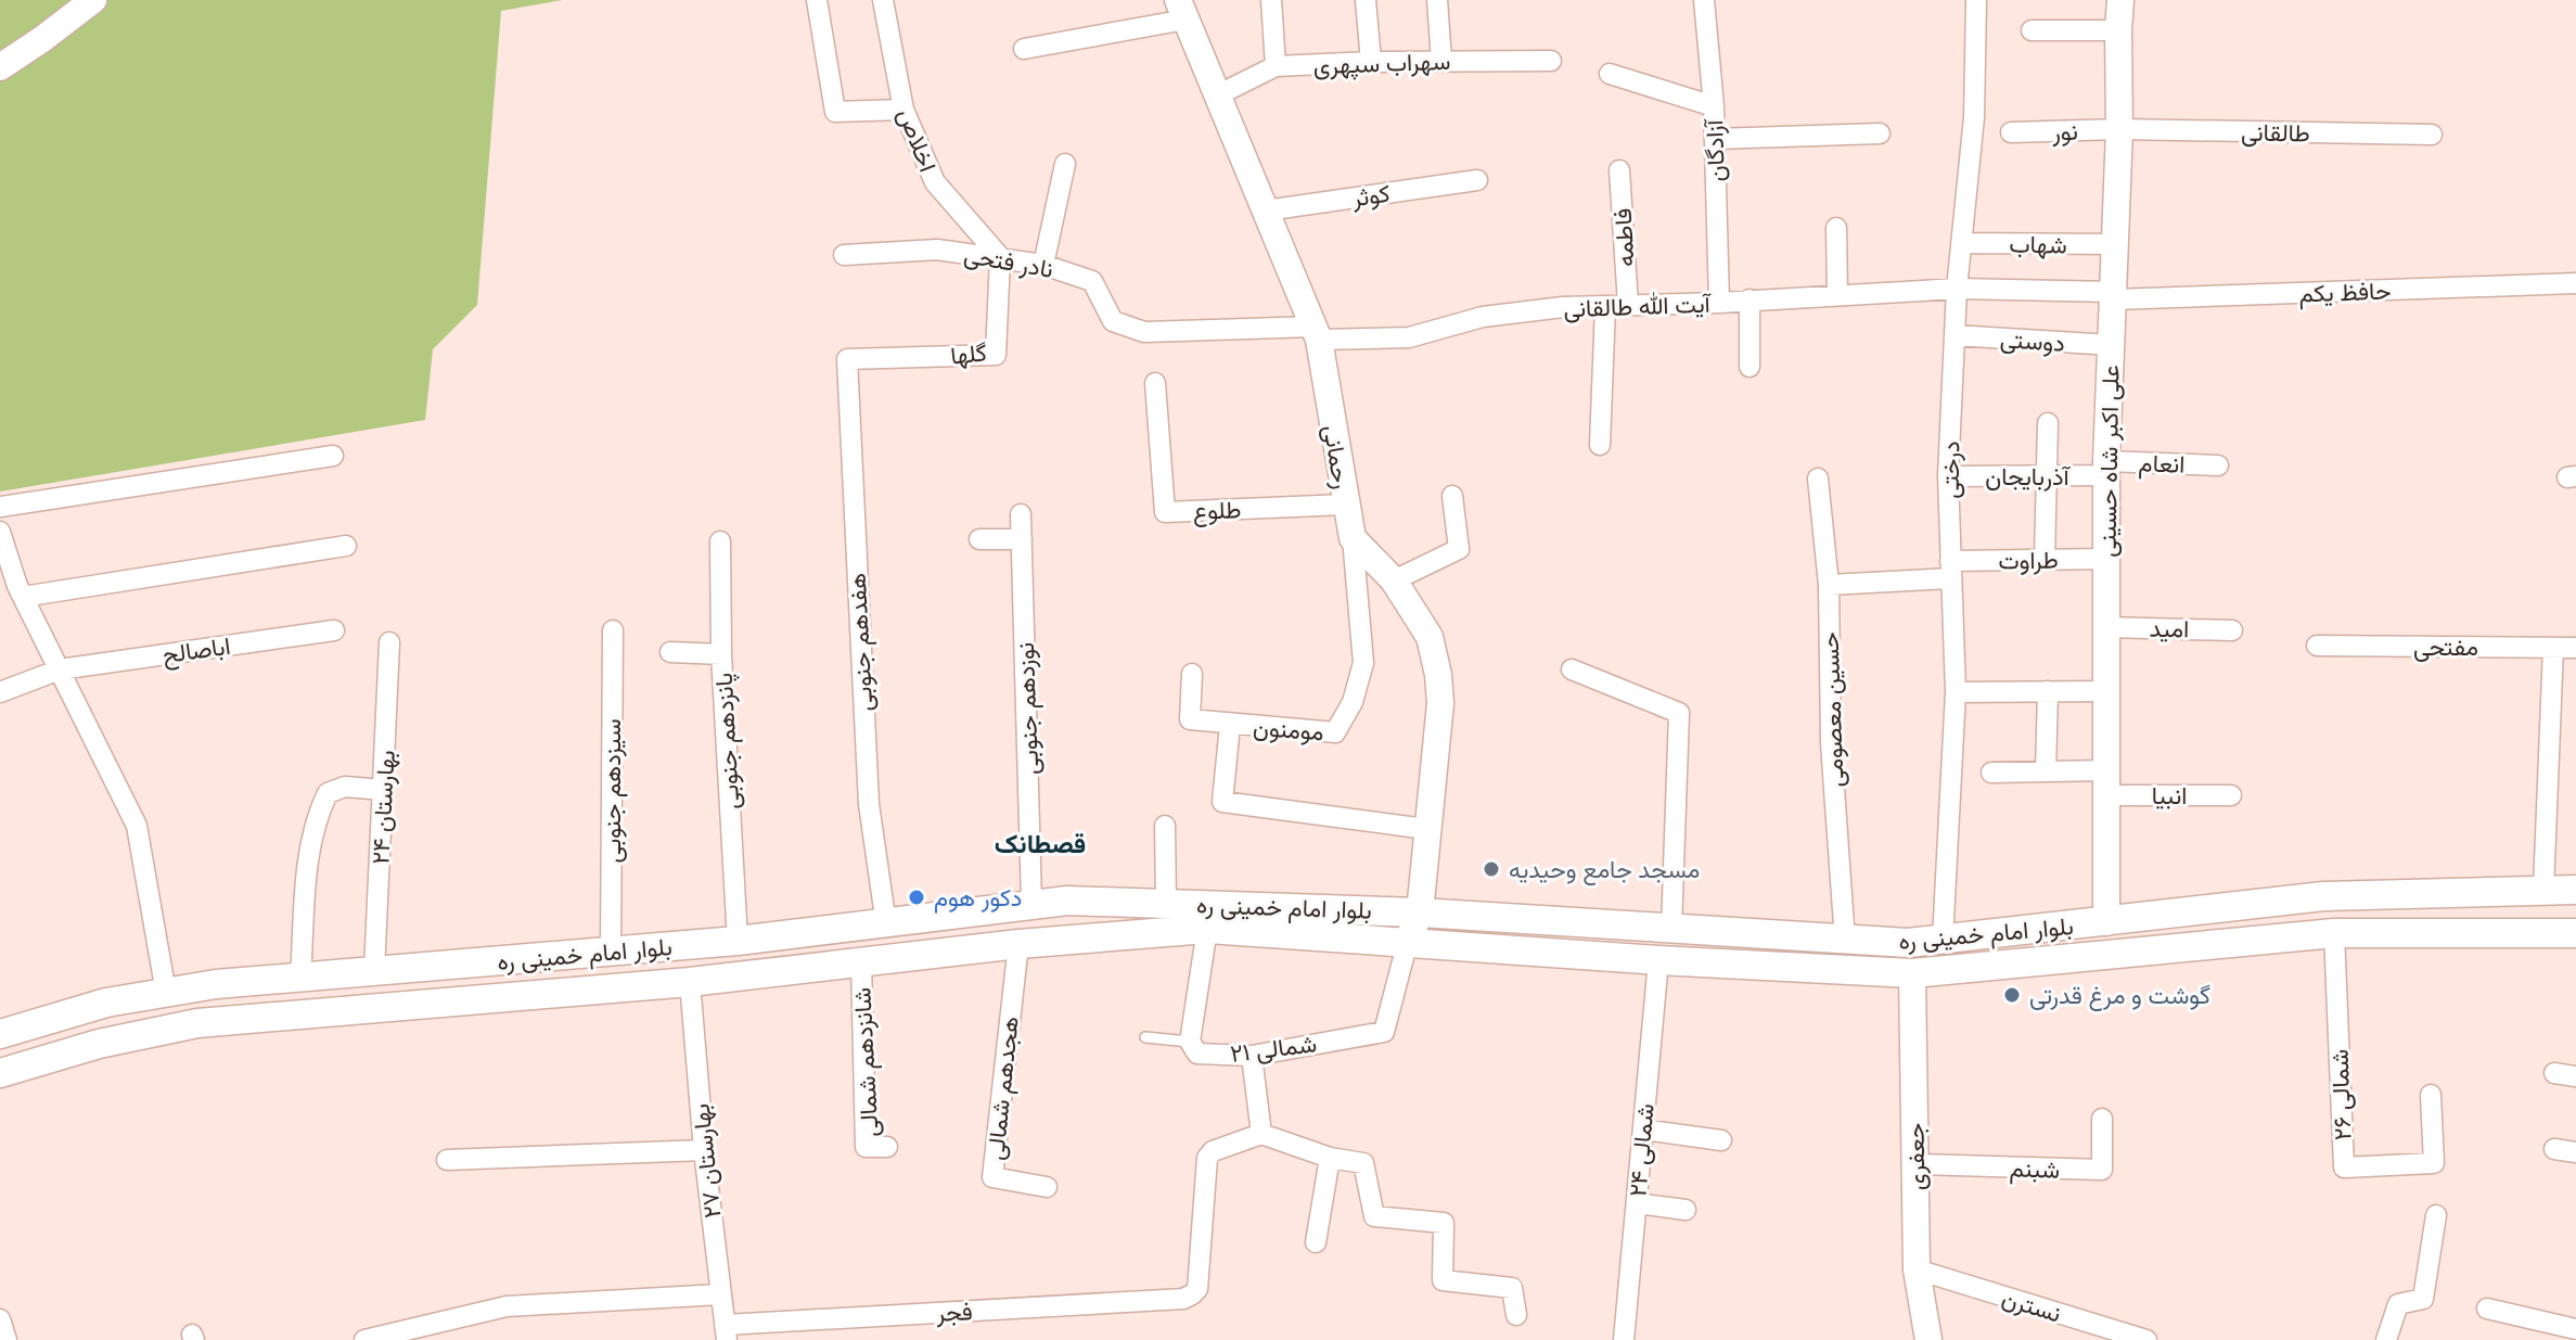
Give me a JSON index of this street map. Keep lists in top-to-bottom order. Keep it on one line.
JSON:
{"streets":{"main road":["بلوار امام خمینی ره"],"street":["سهراب سپهری","نور","طالقانی","اخلاص","آزادگان","کوثر","فاطمه","شهاب","نادر فتحی","حافظ یکم","آیت الله طالقانی","دوستی","گلها","رحمانی","علی اکبر شاه حسینی","انعام","درختی","آذربایجان","طلوع","طراوت","امید","هفدهم جنوبی","مفتحی","اباصالح","نوزدهم جنوبی","حسین معصومی","مومنون","پانزدهم جنوبی","سیزدهم جنوبی","انبیا","بهارستان ۲۴","۲۱ شمالی","شانزدهم شمالی","هجدهم شمالی","۲۶ شمالی","۲۴ شمالی","جعفری","بهارستان ۲۷","شبنم","نسترن","فجر"]},"crossings":[["سهراب سپهری","رحمانی"],["نور","طالقانی"],["نور","علی اکبر شاه حسینی"],["طالقانی","علی اکبر شاه حسینی"],["اخلاص","نادر فتحی"],["اخلاص","گلها"],["آزادگان","آیت الله طالقانی"],["کوثر","رحمانی"],["فاطمه","آیت الله طالقانی"],["شهاب","علی اکبر شاه حسینی"],["شهاب","درختی"],["نادر فتحی","آیت الله طالقانی"],["نادر فتحی","گلها"],["نادر فتحی","رحمانی"],["حافظ یکم","آیت الله طالقانی"],["حافظ یکم","علی اکبر شاه حسینی"],["حافظ یکم","درختی"],["آیت الله طالقانی","رحمانی"],["آیت الله طالقانی","درختی"],["دوستی","علی اکبر شاه حسینی"],["دوستی","درختی"],["گلها","هفدهم جنوبی"],["رحمانی","طلوع"],["رحمانی","مومنون"],["علی اکبر شاه حسینی","انعام"],["علی اکبر شاه حسینی","آذربایجان"],["علی اکبر شاه حسینی","طراوت"],["علی اکبر شاه حسینی","امید"],["علی اکبر شاه حسینی","انبیا"],["علی اکبر شاه حسینی","بلوار امام خمینی ره"],["انعام","آذربایجان"],["درختی","آذربایجان"],["درختی","طراوت"],["درختی","بلوار امام خمینی ره"],["طراوت","حسین معصومی"],["هفدهم جنوبی","بلوار امام خمینی ره"],["نوزدهم جنوبی","بلوار امام خمینی ره"],["حسین معصومی","بلوار امام خمینی ره"],["پانزدهم جنوبی","بلوار امام خمینی ره"],["سیزدهم جنوبی","بلوار امام خمینی ره"],["بهارستان ۲۴","بلوار امام خمینی ره"],["بلوار امام خمینی ره","۲۱ شمالی"],["بلوار امام خمینی ره","شانزدهم شمالی"],["بلوار امام خمینی ره","هجدهم شمالی"],["بلوار امام خمینی ره","۲۶ شمالی"],["بلوار امام خمینی ره","۲۴ شمالی"],["بلوار امام خمینی ره","جعفری"],["بلوار امام خمینی ره","بهارستان ۲۷"],["جعفری","شبنم"],["جعفری","نسترن"],["بهارستان ۲۷","فجر"]],"districts":["قصطانک"],"places":["مسجد جامع وحیدیه","دکور هوم","گوشت و مرغ قدرتی"]}
